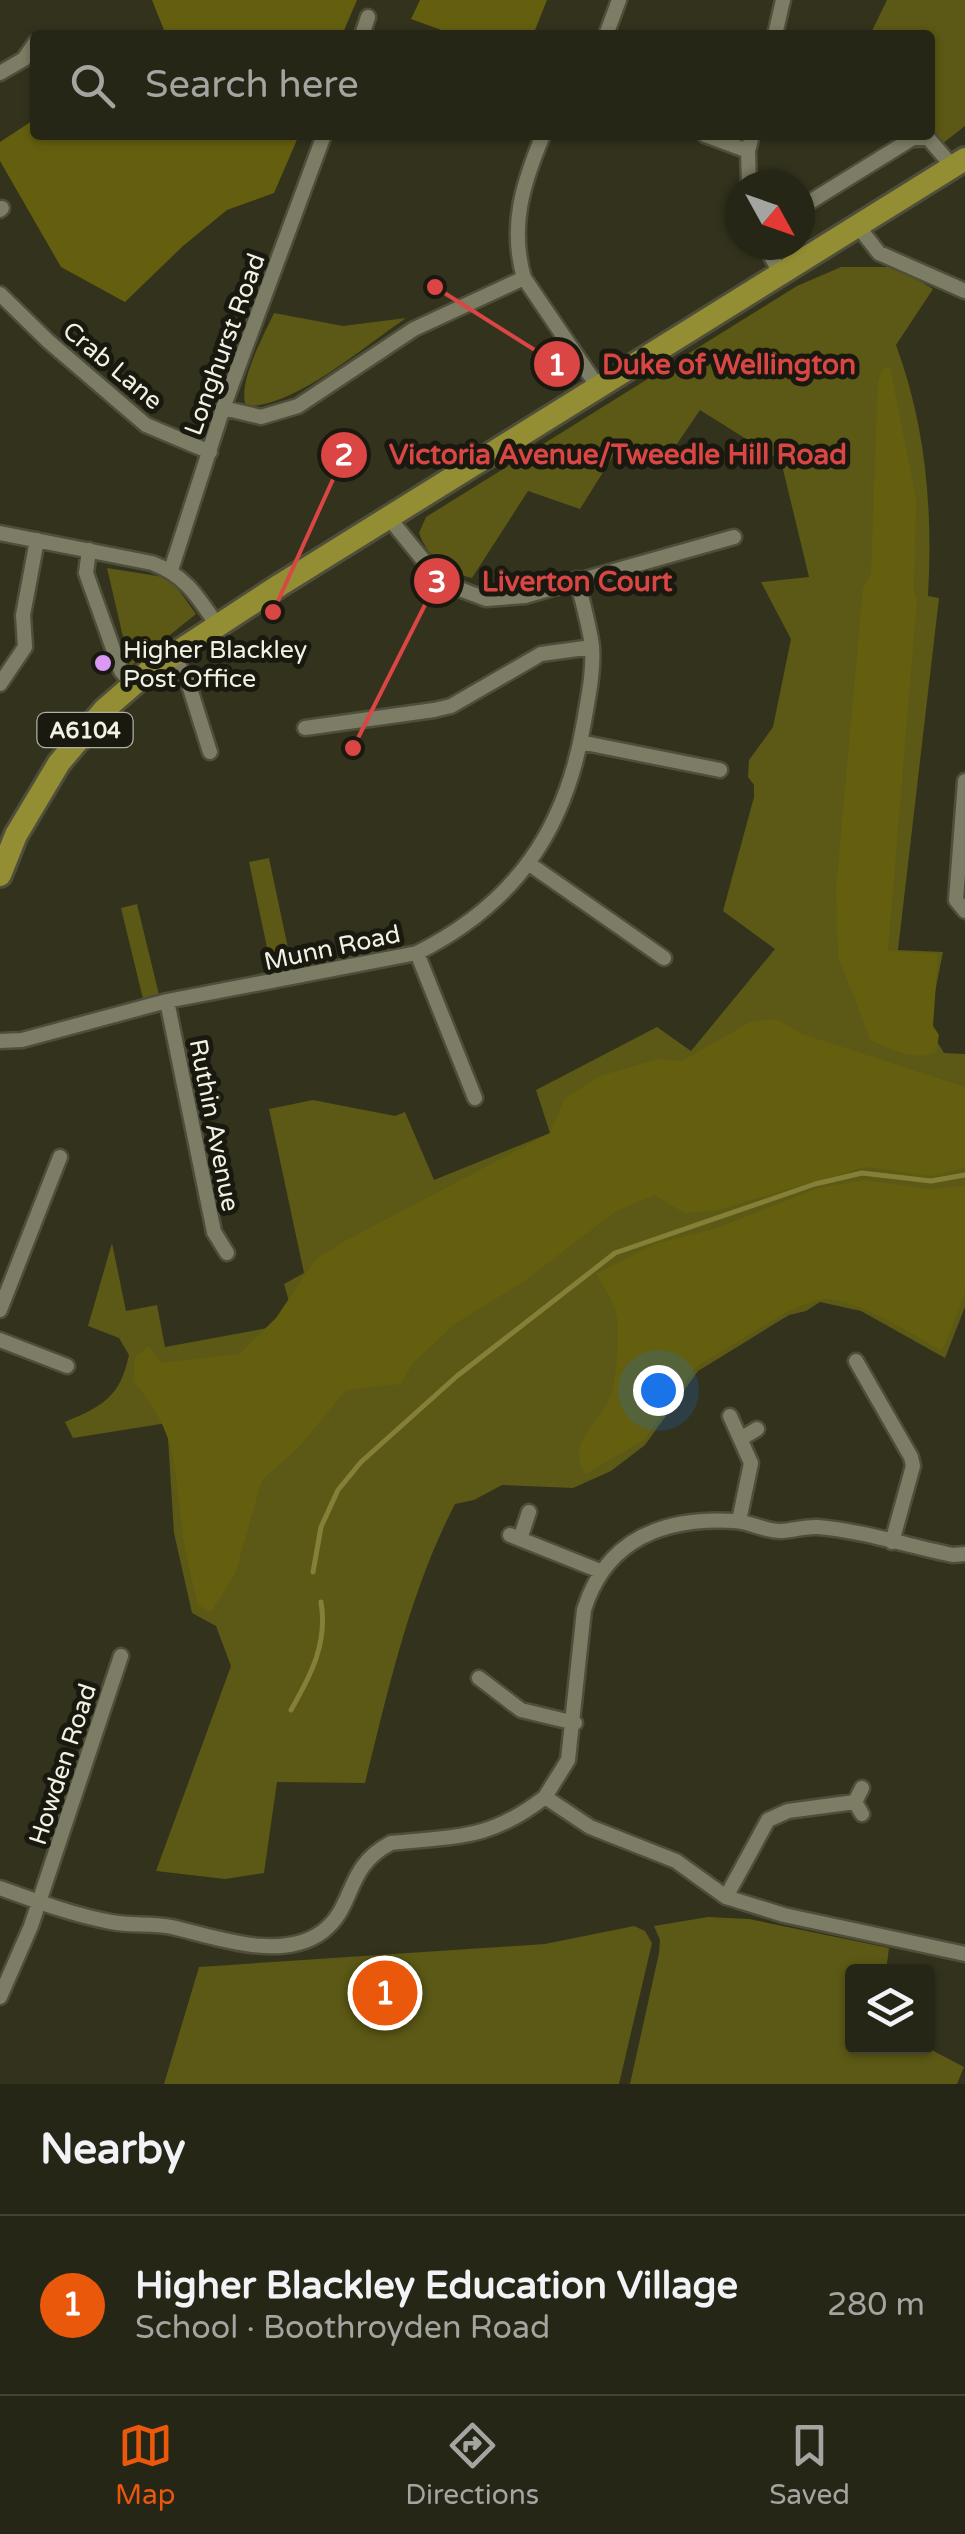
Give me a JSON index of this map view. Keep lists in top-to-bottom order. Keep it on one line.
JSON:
{"streets":{"main road":["A6104"],"street":["Longhurst Road","Crab Lane","Munn Road","Ruthin Avenue","Howden Road"]},"crossings":[["Longhurst Road","Crab Lane"],["Munn Road","Ruthin Avenue"]],"places":["Duke of Wellington","Victoria Avenue/Tweedle Hill Road","Higher Blackley Post Office","Liverton Court"],"north":"bottom right","page":{"search":"Search here","pins":"1","heading":"Nearby","list":[{"mark":"1","name":"Higher Blackley Education Village","note":"School · Boothroyden Road","value":"280 m"}],"nav":["Map","Directions","Saved"]}}
